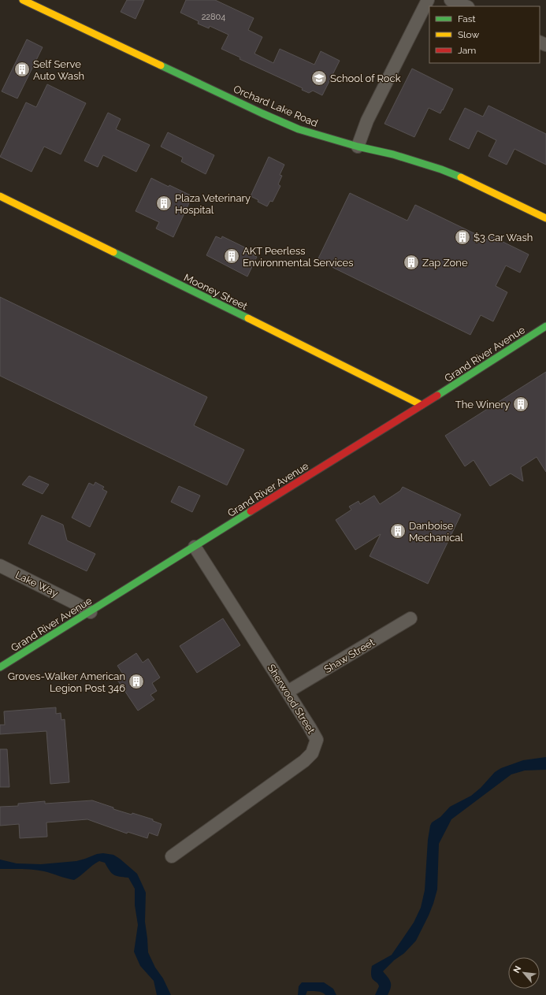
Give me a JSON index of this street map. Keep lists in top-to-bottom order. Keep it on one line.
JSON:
{"streets":{"main road":["Orchard Lake Road","Mooney Street","Grand River Avenue"],"street":["Lake Way","Shaw Street","Sherwood Street"]},"crossings":[["Mooney Street","Grand River Avenue"],["Grand River Avenue","Lake Way"],["Grand River Avenue","Sherwood Street"],["Shaw Street","Sherwood Street"]],"places":{"building":["Self Serve Auto Wash","Plaza Veterinary Hospital","$3 Car Wash","AKT Peerless Environmental Services","Zap Zone","The Winery","Danboise Mechanical","Groves-Walker American Legion Post 346"],"school or university":["School of Rock"]},"house_numbers":["22804"],"legend":["Fast","Slow","Jam"],"north":"top left"}
